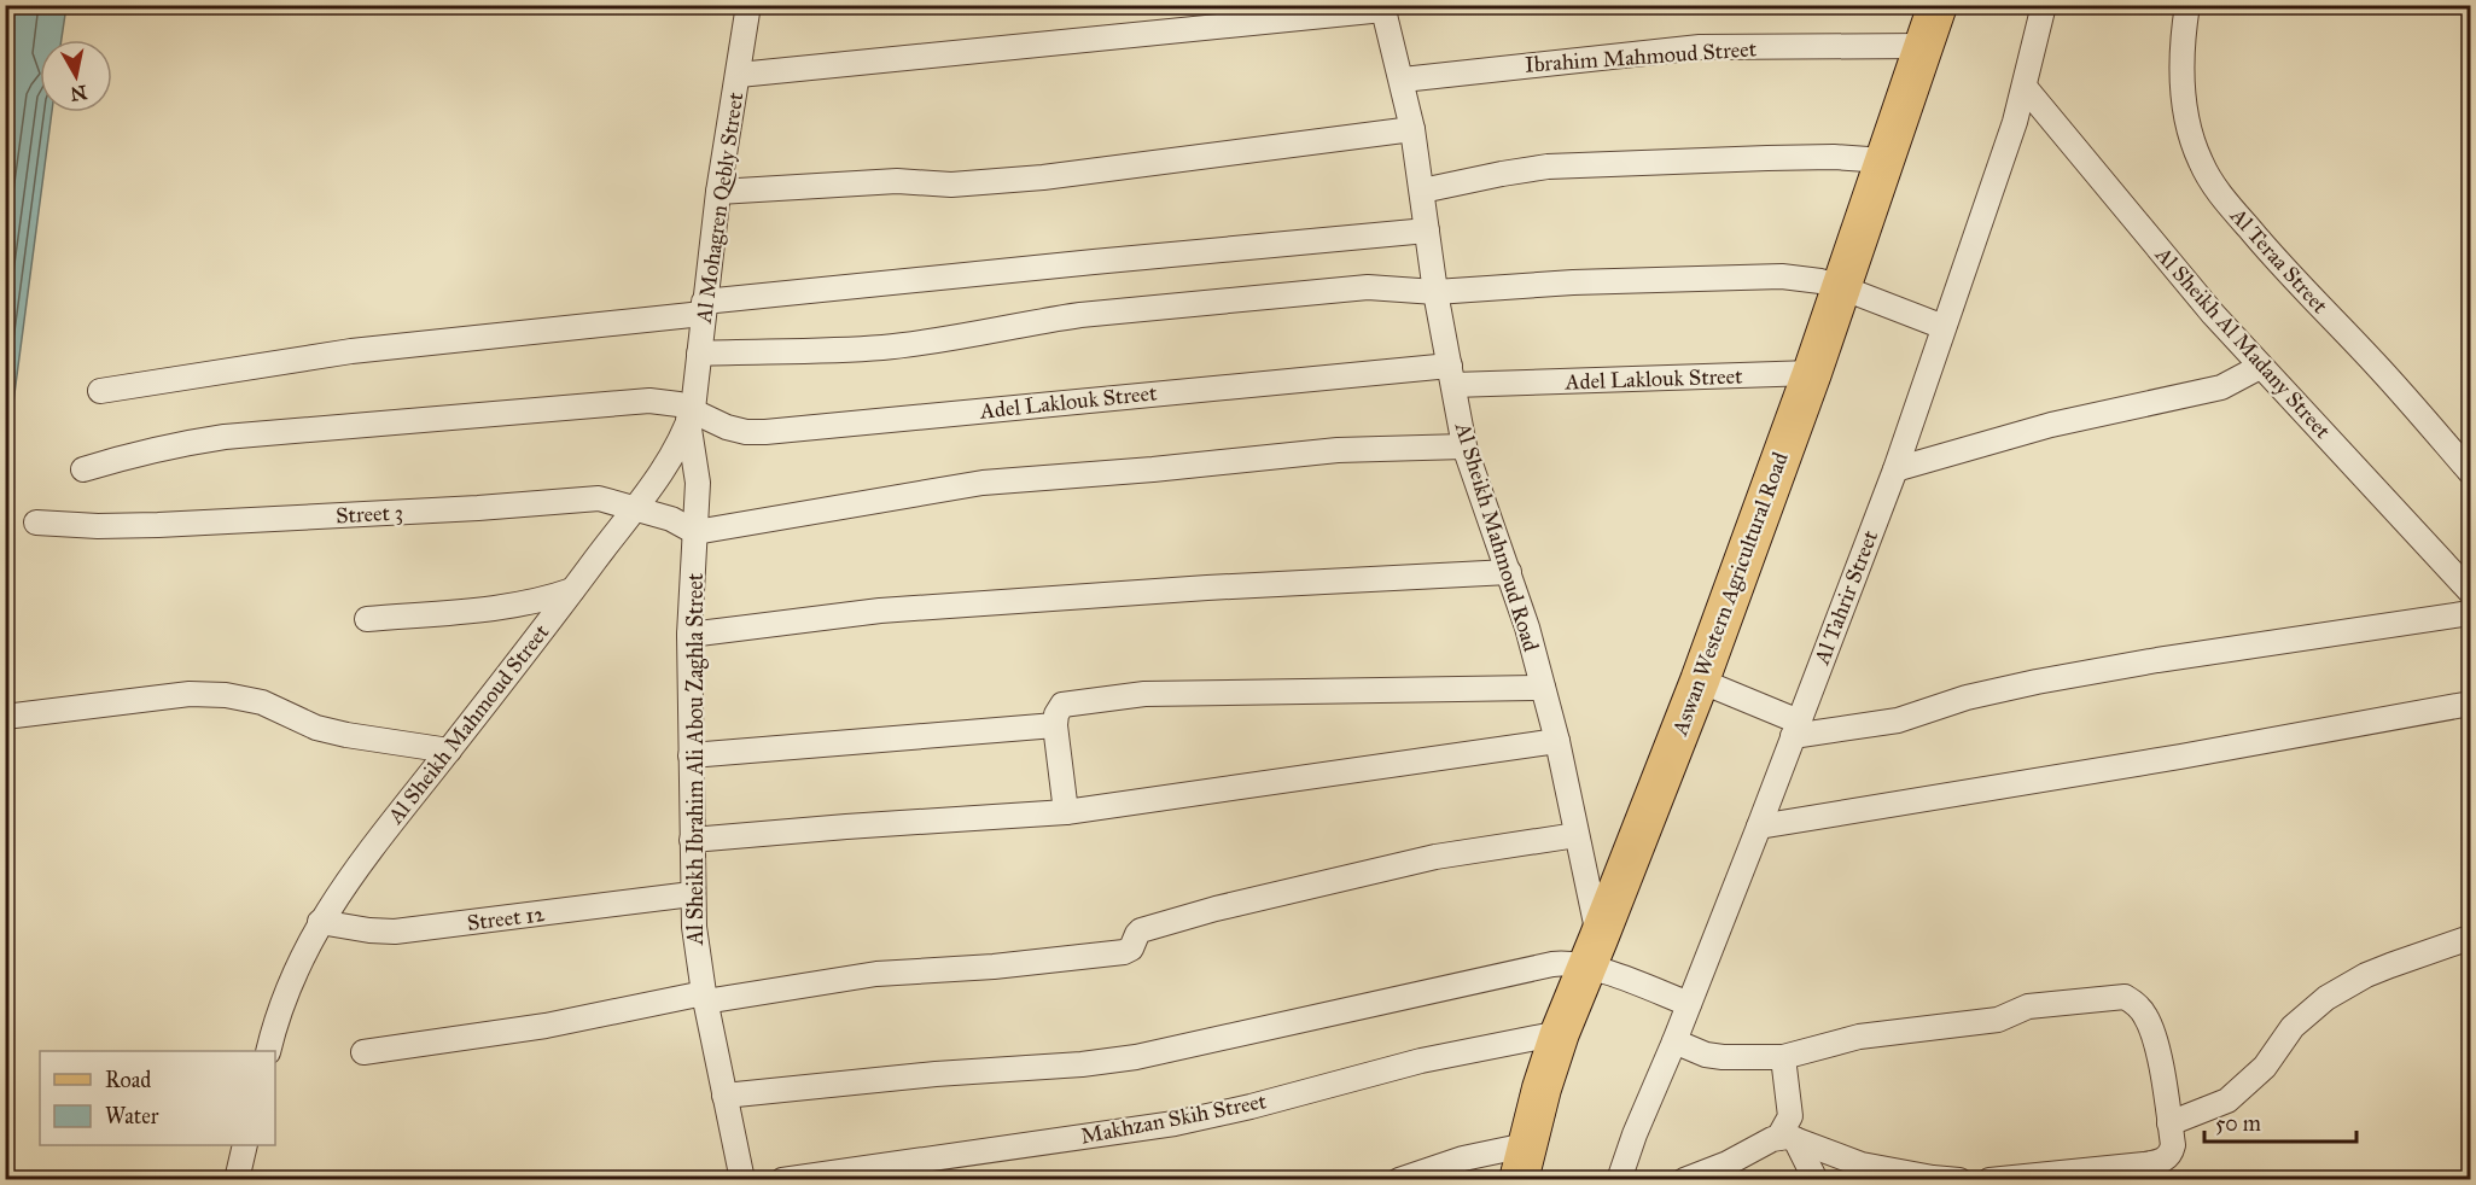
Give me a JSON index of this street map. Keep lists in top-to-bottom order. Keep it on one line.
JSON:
{"streets":{"main road":["Aswan Western Agricultural Road"],"street":["Ibrahim Mahmoud Street","Al Mohagren Qebly Street","Al Teraa Street","Al Sheikh Al Madany Street","Adel Laklouk Street","Street 3","Al Sheikh Mahmoud Road","Al Tahrir Street","Al Sheikh Mahmoud Street","Al Sheikh Ibrahim Ali Abou Zaghla Street","Street 12","Makhzan Skih Street"]},"crossings":[["Ibrahim Mahmoud Street","Al Sheikh Mahmoud Road"],["Ibrahim Mahmoud Street","Aswan Western Agricultural Road"],["Al Mohagren Qebly Street","Adel Laklouk Street"],["Al Mohagren Qebly Street","Al Sheikh Mahmoud Street"],["Al Mohagren Qebly Street","Al Sheikh Ibrahim Ali Abou Zaghla Street"],["Al Sheikh Al Madany Street","Al Tahrir Street"],["Adel Laklouk Street","Al Sheikh Mahmoud Road"],["Adel Laklouk Street","Aswan Western Agricultural Road"],["Adel Laklouk Street","Al Sheikh Mahmoud Street"],["Adel Laklouk Street","Al Sheikh Ibrahim Ali Abou Zaghla Street"],["Street 3","Al Sheikh Mahmoud Street"],["Street 3","Al Sheikh Ibrahim Ali Abou Zaghla Street"],["Al Sheikh Mahmoud Road","Aswan Western Agricultural Road"],["Aswan Western Agricultural Road","Makhzan Skih Street"],["Al Sheikh Mahmoud Street","Al Sheikh Ibrahim Ali Abou Zaghla Street"],["Al Sheikh Mahmoud Street","Street 12"],["Al Sheikh Ibrahim Ali Abou Zaghla Street","Street 12"]],"legend":["Road","Water"],"scale_bar":"50 m","north":"bottom"}
